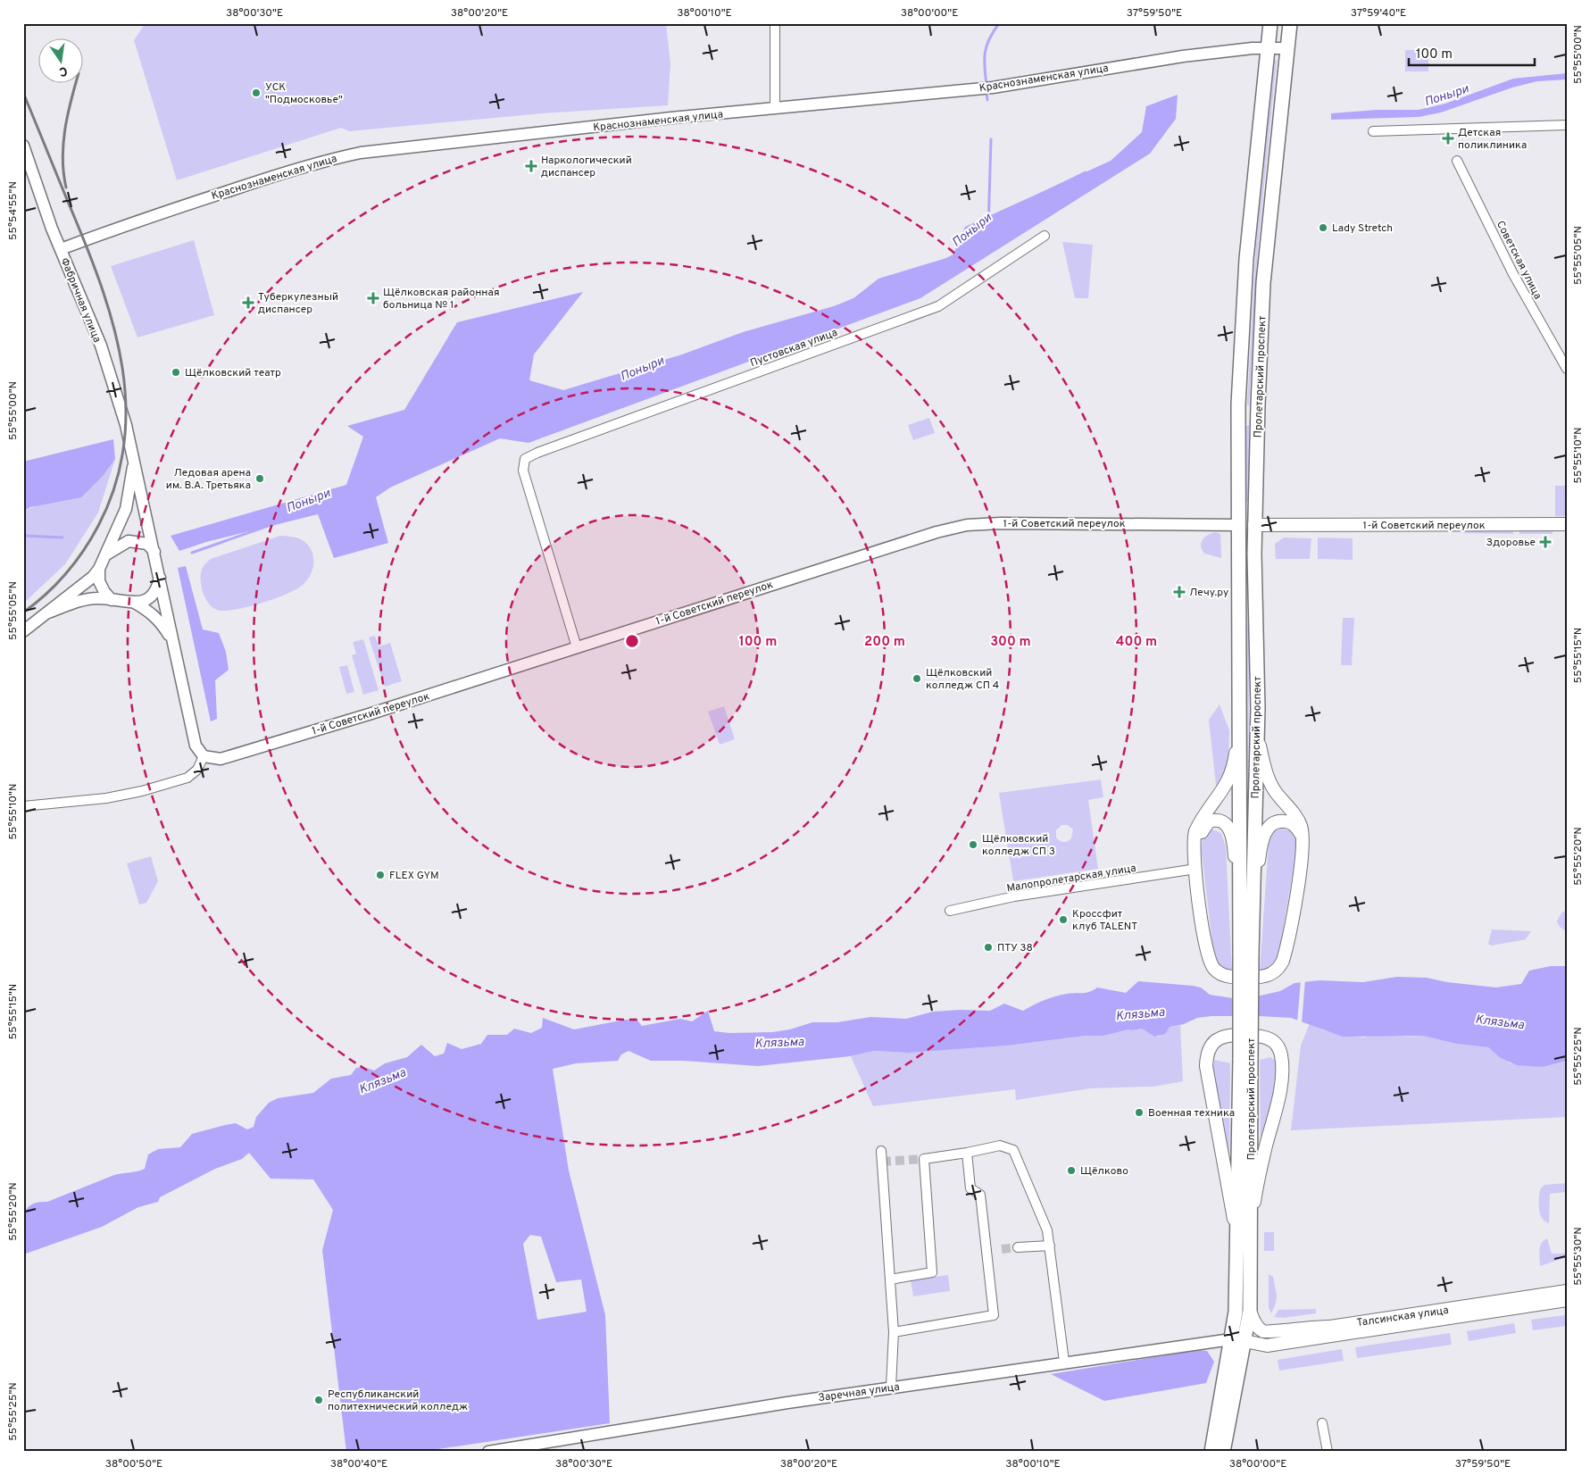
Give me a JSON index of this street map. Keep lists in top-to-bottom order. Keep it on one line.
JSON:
{"streets":{"main road":["Пролетарский проспект","1-й Советский переулок","Талсинская улица"],"street":["Краснознаменская улица","Советская улица","Фабричная улица","Пустовская улица","Малопролетарская улица","Заречная улица"]},"crossings":[["Краснознаменская улица","Фабричная улица"],["Краснознаменская улица","Пролетарский проспект"],["Фабричная улица","1-й Советский переулок"],["Пустовская улица","1-й Советский переулок"],["Пролетарский проспект","1-й Советский переулок"],["Пролетарский проспект","Талсинская улица"],["Пролетарский проспект","Заречная улица"],["Талсинская улица","Заречная улица"]],"water":["Поныри","Клязьма"],"places":{"other":["УСК \"Подмосковье\"","Lady Stretch","Щёлковский театр","Ледовая арена им. В.А. Третьяка","Щёлковский колледж СП 4","Щёлковский колледж СП 3","FLEX GYM","Кроссфит клуб TALENT","ПТУ 38","Военная техника","Щёлково","Республиканский политехнический колледж"],"health":["Детская поликлиника","Наркологический диспансер","Щёлковская районная больница № 1","Туберкулезный диспансер","Здоровье","Лечу.ру"]},"scale_bar":"100 m","north":"bottom","coordinates":["38°00'30\"E","38°00'20\"E","38°00'10\"E","38°00'00\"E","37°59'50\"E","37°59'40\"E","55°55'00\"N","55°54'55\"N","55°55'05\"N","55°55'10\"N","55°55'15\"N","55°55'20\"N","55°55'25\"N","55°55'30\"N","38°00'50\"E","38°00'40\"E"],"rings":["100 m","200 m","300 m","400 m"]}
